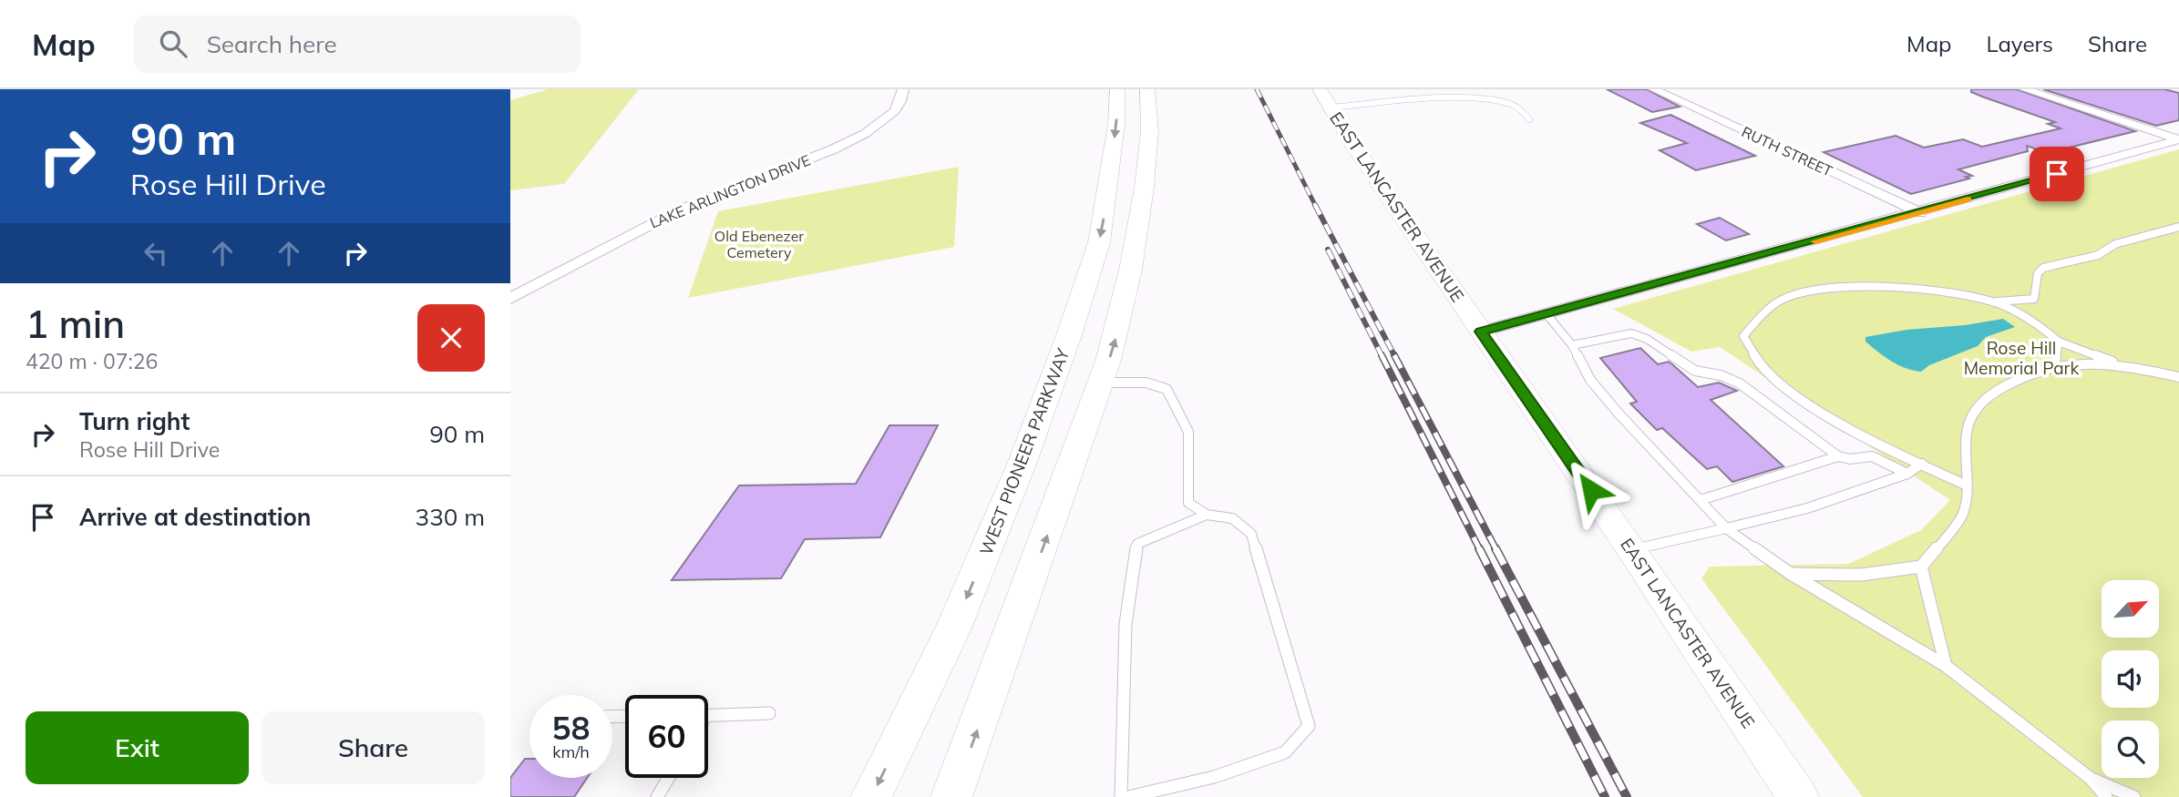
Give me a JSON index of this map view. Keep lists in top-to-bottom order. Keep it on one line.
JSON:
{"streets":{"main road":["EAST LANCASTER AVENUE","WEST PIONEER PARKWAY"],"street":["RUTH STREET","LAKE ARLINGTON DRIVE"]},"parks":["Old Ebenezer Cemetery","Rose Hill Memorial Park"],"north":"top right","page":{"header":"Map","search":"Search here","nav":["Map","Layers","Share"],"turn":["90 m","Rose Hill Drive"],"heading":["1 min","420 m · 07:26"],"list":[{"name":"Turn right","note":"Rose Hill Drive","value":"90 m"},{"name":"Arrive at destination","value":"330 m"}],"speed":"58 km/h","limit":"60","buttons":["Exit","Share"]}}
